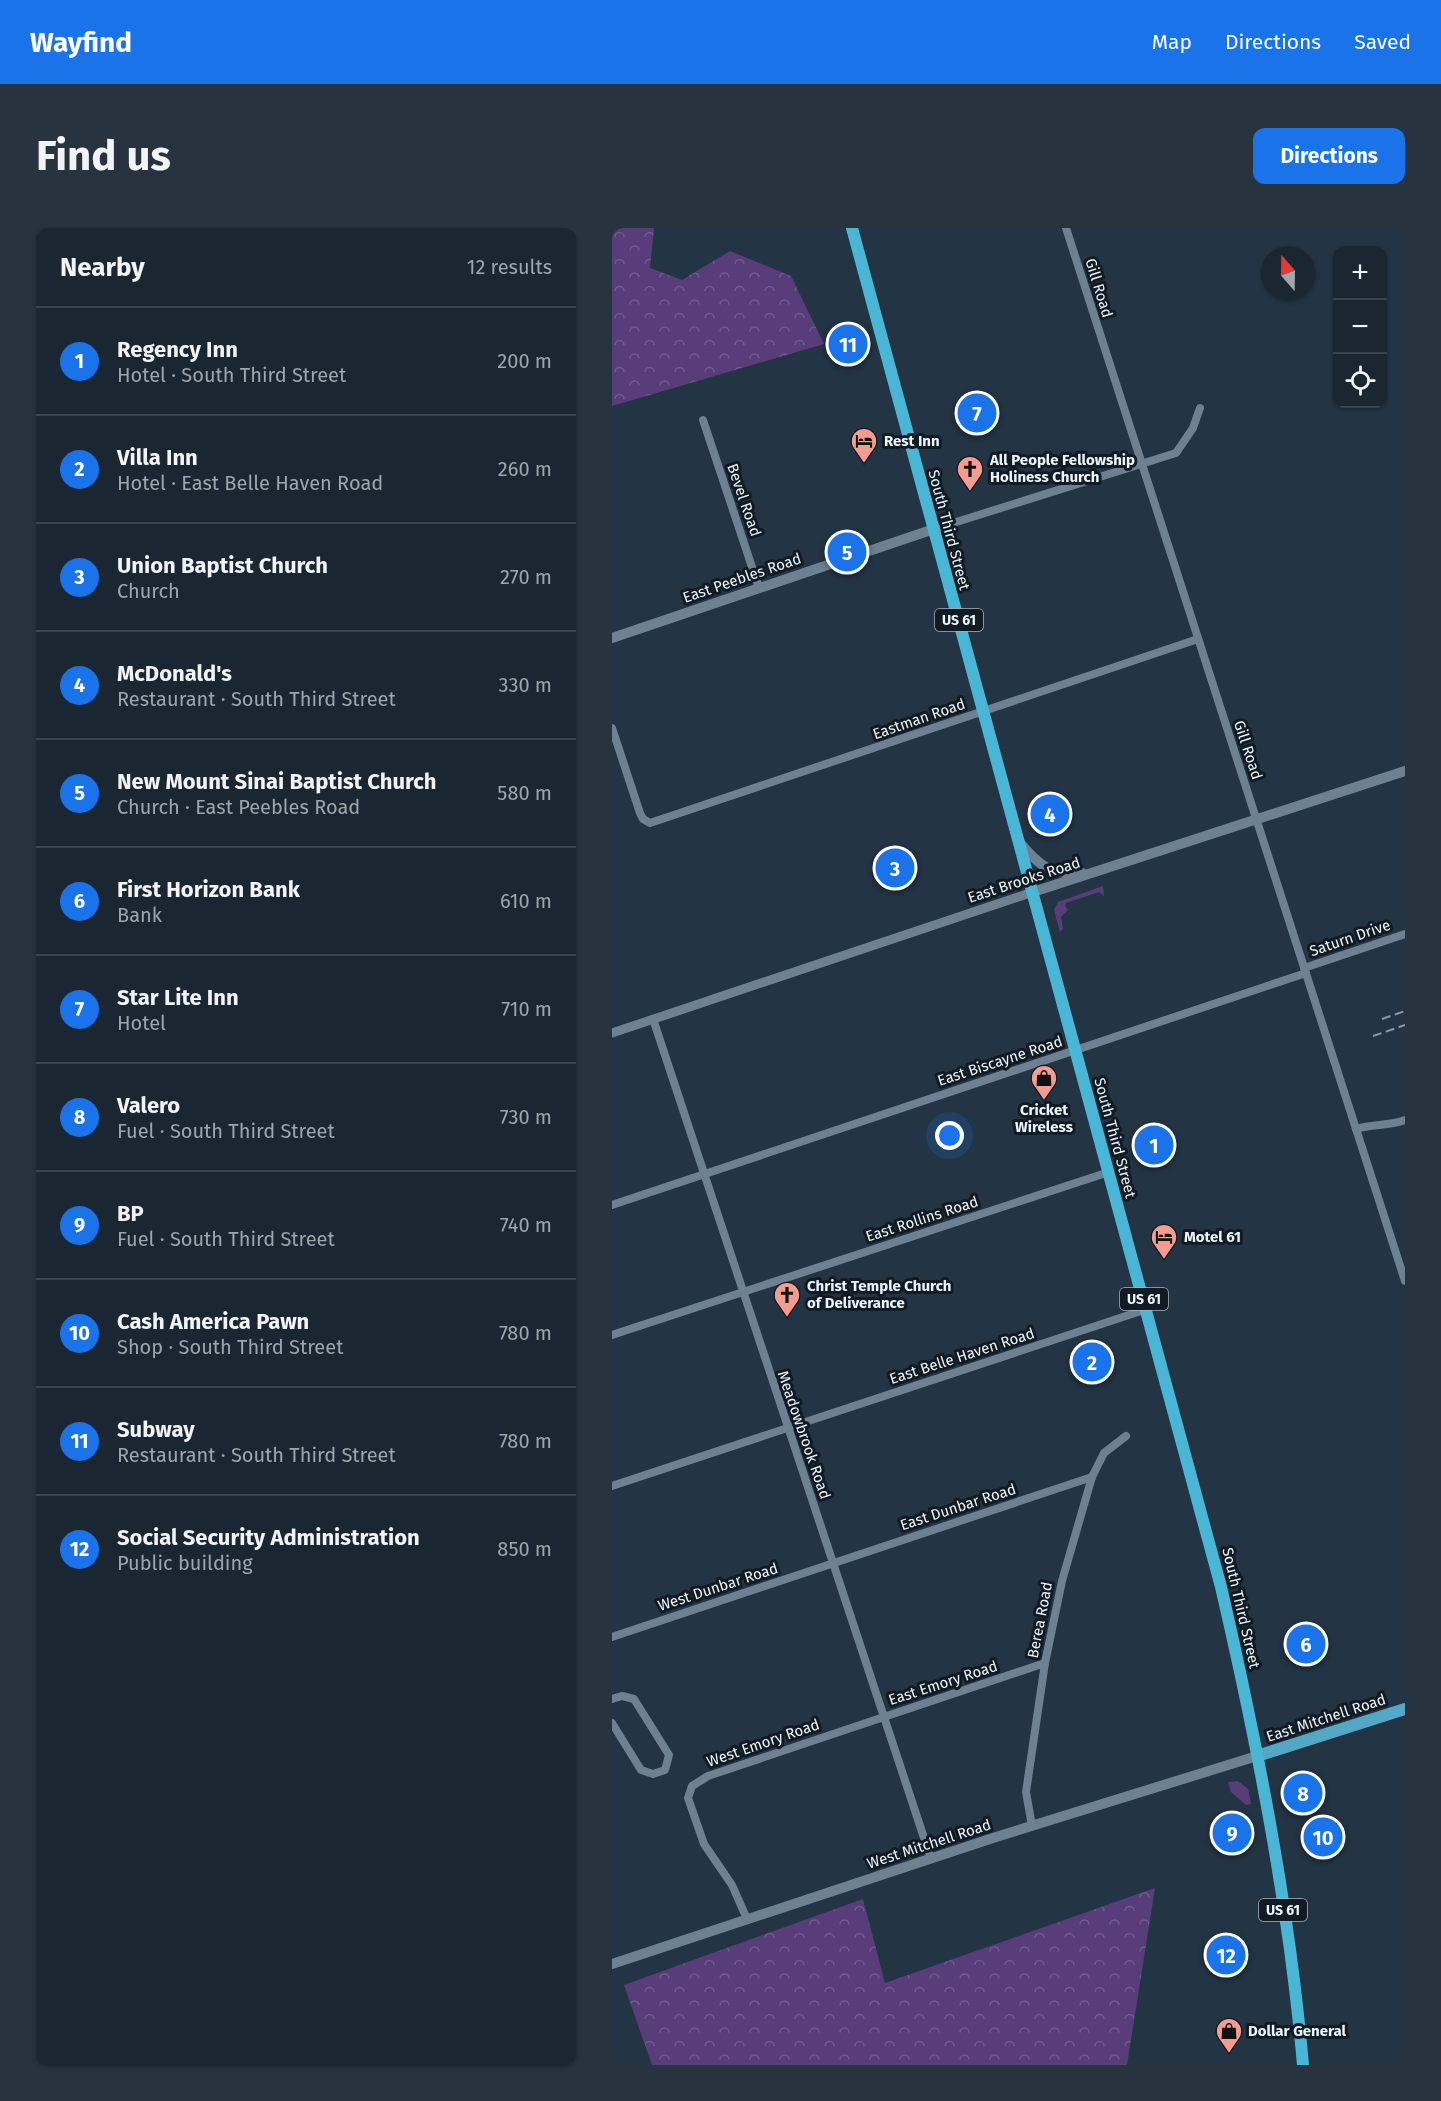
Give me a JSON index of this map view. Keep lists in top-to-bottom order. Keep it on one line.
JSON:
{"streets":{"highway":["South Third Street","US 61"],"main road":["East Peebles Road","East Brooks Road","East Mitchell Road","West Mitchell Road"],"street":["Gill Road","Bevel Road","Eastman Road","Saturn Drive","East Biscayne Road","East Rollins Road","East Belle Haven Road","Meadowbrook Road","East Dunbar Road","West Dunbar Road","Berea Road","East Emory Road","West Emory Road"]},"crossings":[["Gill Road","East Peebles Road"],["Gill Road","Eastman Road"],["Gill Road","East Brooks Road"],["Gill Road","Saturn Drive"],["Gill Road","East Biscayne Road"],["Bevel Road","East Peebles Road"],["South Third Street","East Peebles Road"],["South Third Street","Eastman Road"],["South Third Street","East Brooks Road"],["South Third Street","East Biscayne Road"],["South Third Street","East Rollins Road"],["South Third Street","East Belle Haven Road"],["South Third Street","East Mitchell Road"],["South Third Street","West Mitchell Road"],["East Brooks Road","Meadowbrook Road"],["Saturn Drive","East Biscayne Road"],["East Biscayne Road","Meadowbrook Road"],["East Rollins Road","Meadowbrook Road"],["East Belle Haven Road","Meadowbrook Road"],["Meadowbrook Road","East Dunbar Road"],["Meadowbrook Road","West Dunbar Road"],["Meadowbrook Road","East Emory Road"],["Meadowbrook Road","West Emory Road"],["Meadowbrook Road","West Mitchell Road"],["East Dunbar Road","West Dunbar Road"],["East Dunbar Road","Berea Road"],["Berea Road","East Emory Road"],["Berea Road","West Mitchell Road"],["East Emory Road","West Emory Road"],["East Mitchell Road","West Mitchell Road"],["West Emory Road","West Mitchell Road"]],"places":{"hotel":["Rest Inn","Motel 61"],"church":["All People Fellowship Holiness Church","Christ Temple Church of Deliverance"],"shop":["Cricket Wireless","Dollar General"]},"north":"top","page":{"header":"Wayfind","nav":["Map","Directions","Saved"],"buttons":"Directions","title":"Find us","heading":["Nearby","12 results"],"map_buttons":["+","−"],"list":[{"mark":"1","name":"Regency Inn","note":"Hotel · South Third Street","value":"200 m"},{"mark":"2","name":"Villa Inn","note":"Hotel · East Belle Haven Road","value":"260 m"},{"mark":"3","name":"Union Baptist Church","note":"Church","value":"270 m"},{"mark":"4","name":"McDonald's","note":"Restaurant · South Third Street","value":"330 m"},{"mark":"5","name":"New Mount Sinai Baptist Church","note":"Church · East Peebles Road","value":"580 m"},{"mark":"6","name":"First Horizon Bank","note":"Bank","value":"610 m"},{"mark":"7","name":"Star Lite Inn","note":"Hotel","value":"710 m"},{"mark":"8","name":"Valero","note":"Fuel · South Third Street","value":"730 m"},{"mark":"9","name":"BP","note":"Fuel · South Third Street","value":"740 m"},{"mark":"10","name":"Cash America Pawn","note":"Shop · South Third Street","value":"780 m"},{"mark":"11","name":"Subway","note":"Restaurant · South Third Street","value":"780 m"},{"mark":"12","name":"Social Security Administration","note":"Public building","value":"850 m"}],"pins":["11","7","5","4","3","1","2","6","8","9","10","12"]}}
